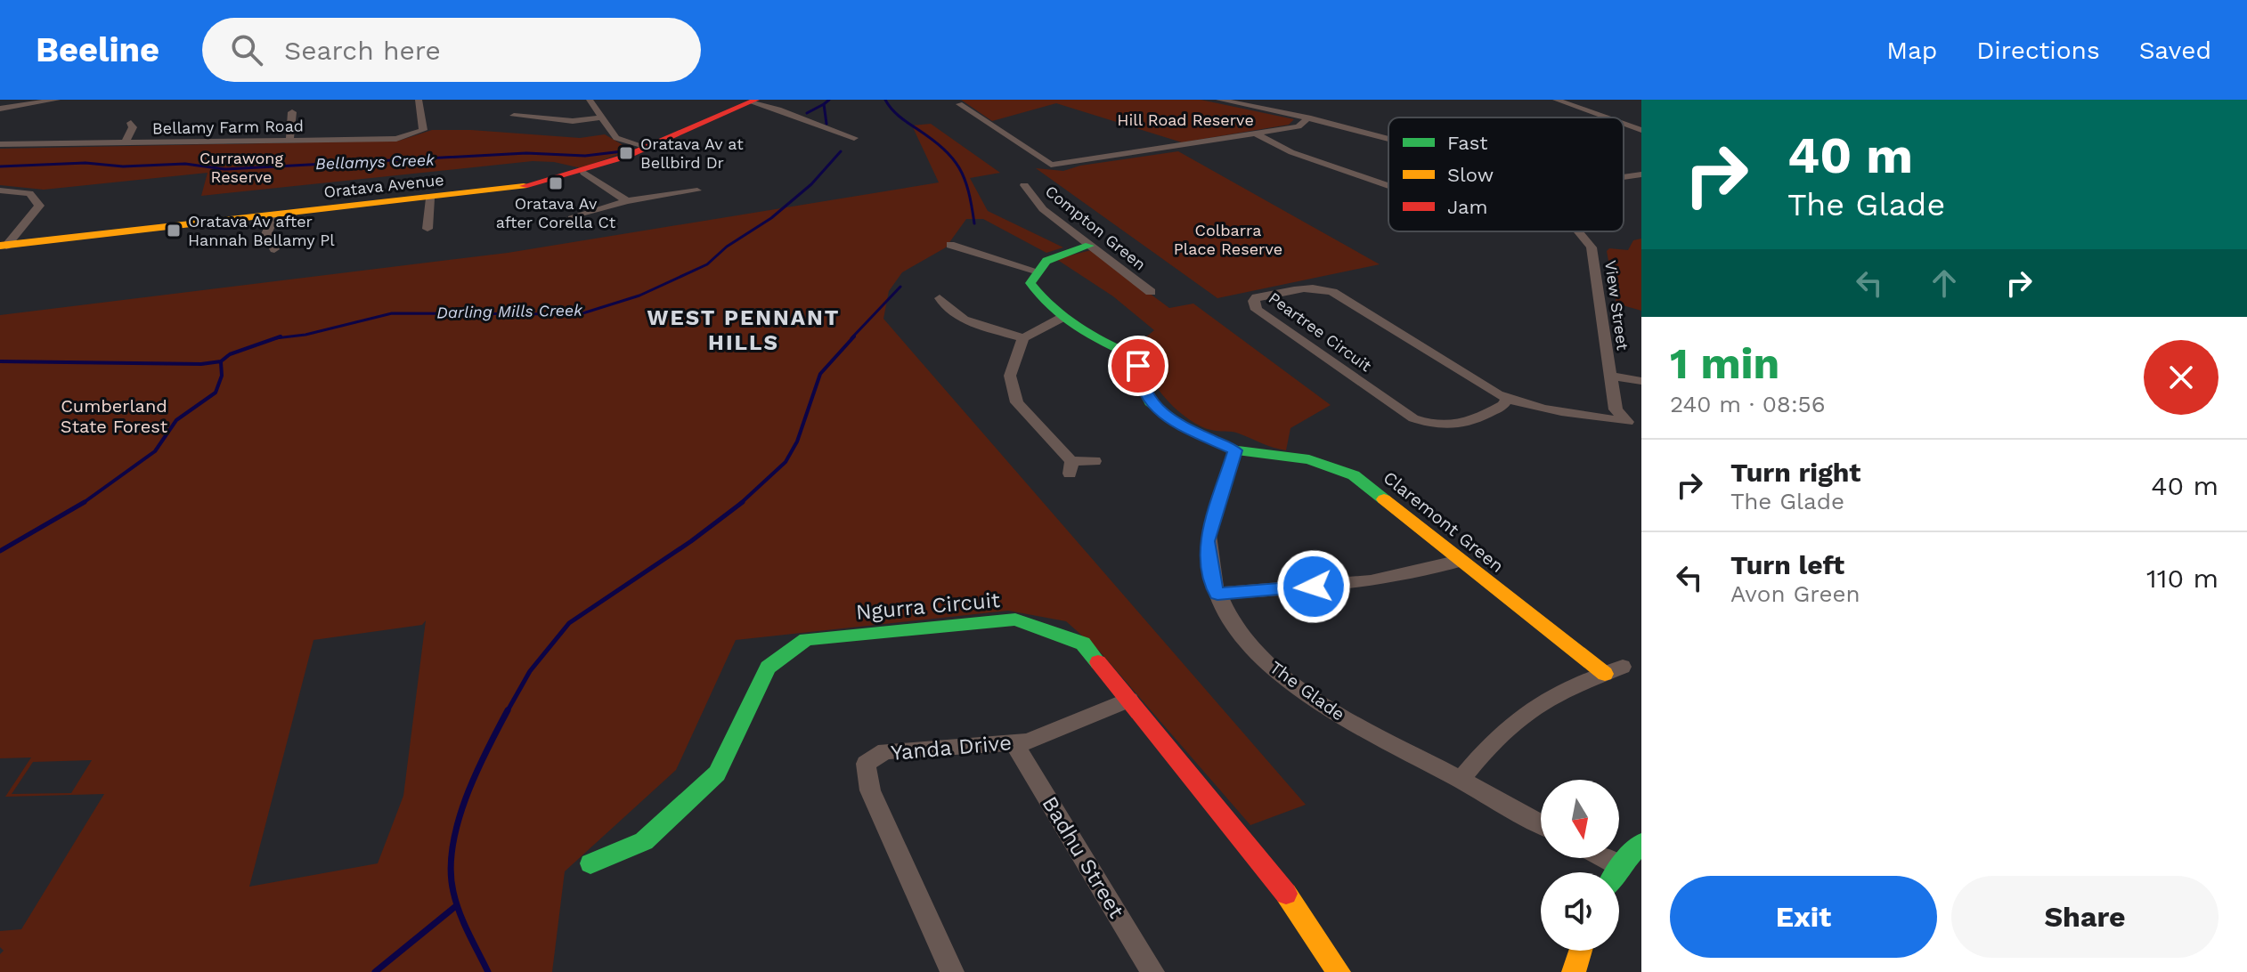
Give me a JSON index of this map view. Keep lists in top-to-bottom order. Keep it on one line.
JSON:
{"streets":{"street":["Bellamy Farm Road","Oratava Avenue","Compton Green","View Street","Peartree Circuit","Claremont Green","Ngurra Circuit","The Glade","Yanda Drive","Badhu Street"]},"crossings":[["View Street","Peartree Circuit"],["Claremont Green","The Glade"],["Ngurra Circuit","Yanda Drive"],["Yanda Drive","Badhu Street"]],"districts":["WEST PENNANT HILLS"],"water":["Bellamys Creek","Darling Mills Creek"],"parks":["Hill Road Reserve","Currawong Reserve","Colbarra Place Reserve","Cumberland State Forest"],"places":{"transit":["Oratava Av at Bellbird Dr","Oratava Av after Corella Ct","Oratava Av after Hannah Bellamy Pl"]},"legend":["Fast","Slow","Jam"],"north":"bottom","page":{"header":"Beeline","search":"Search here","nav":["Map","Directions","Saved"],"turn":["40 m","The Glade"],"heading":["1 min","240 m · 08:56"],"list":[{"name":"Turn right","note":"The Glade","value":"40 m"},{"name":"Turn left","note":"Avon Green","value":"110 m"}],"buttons":["Exit","Share"]}}
